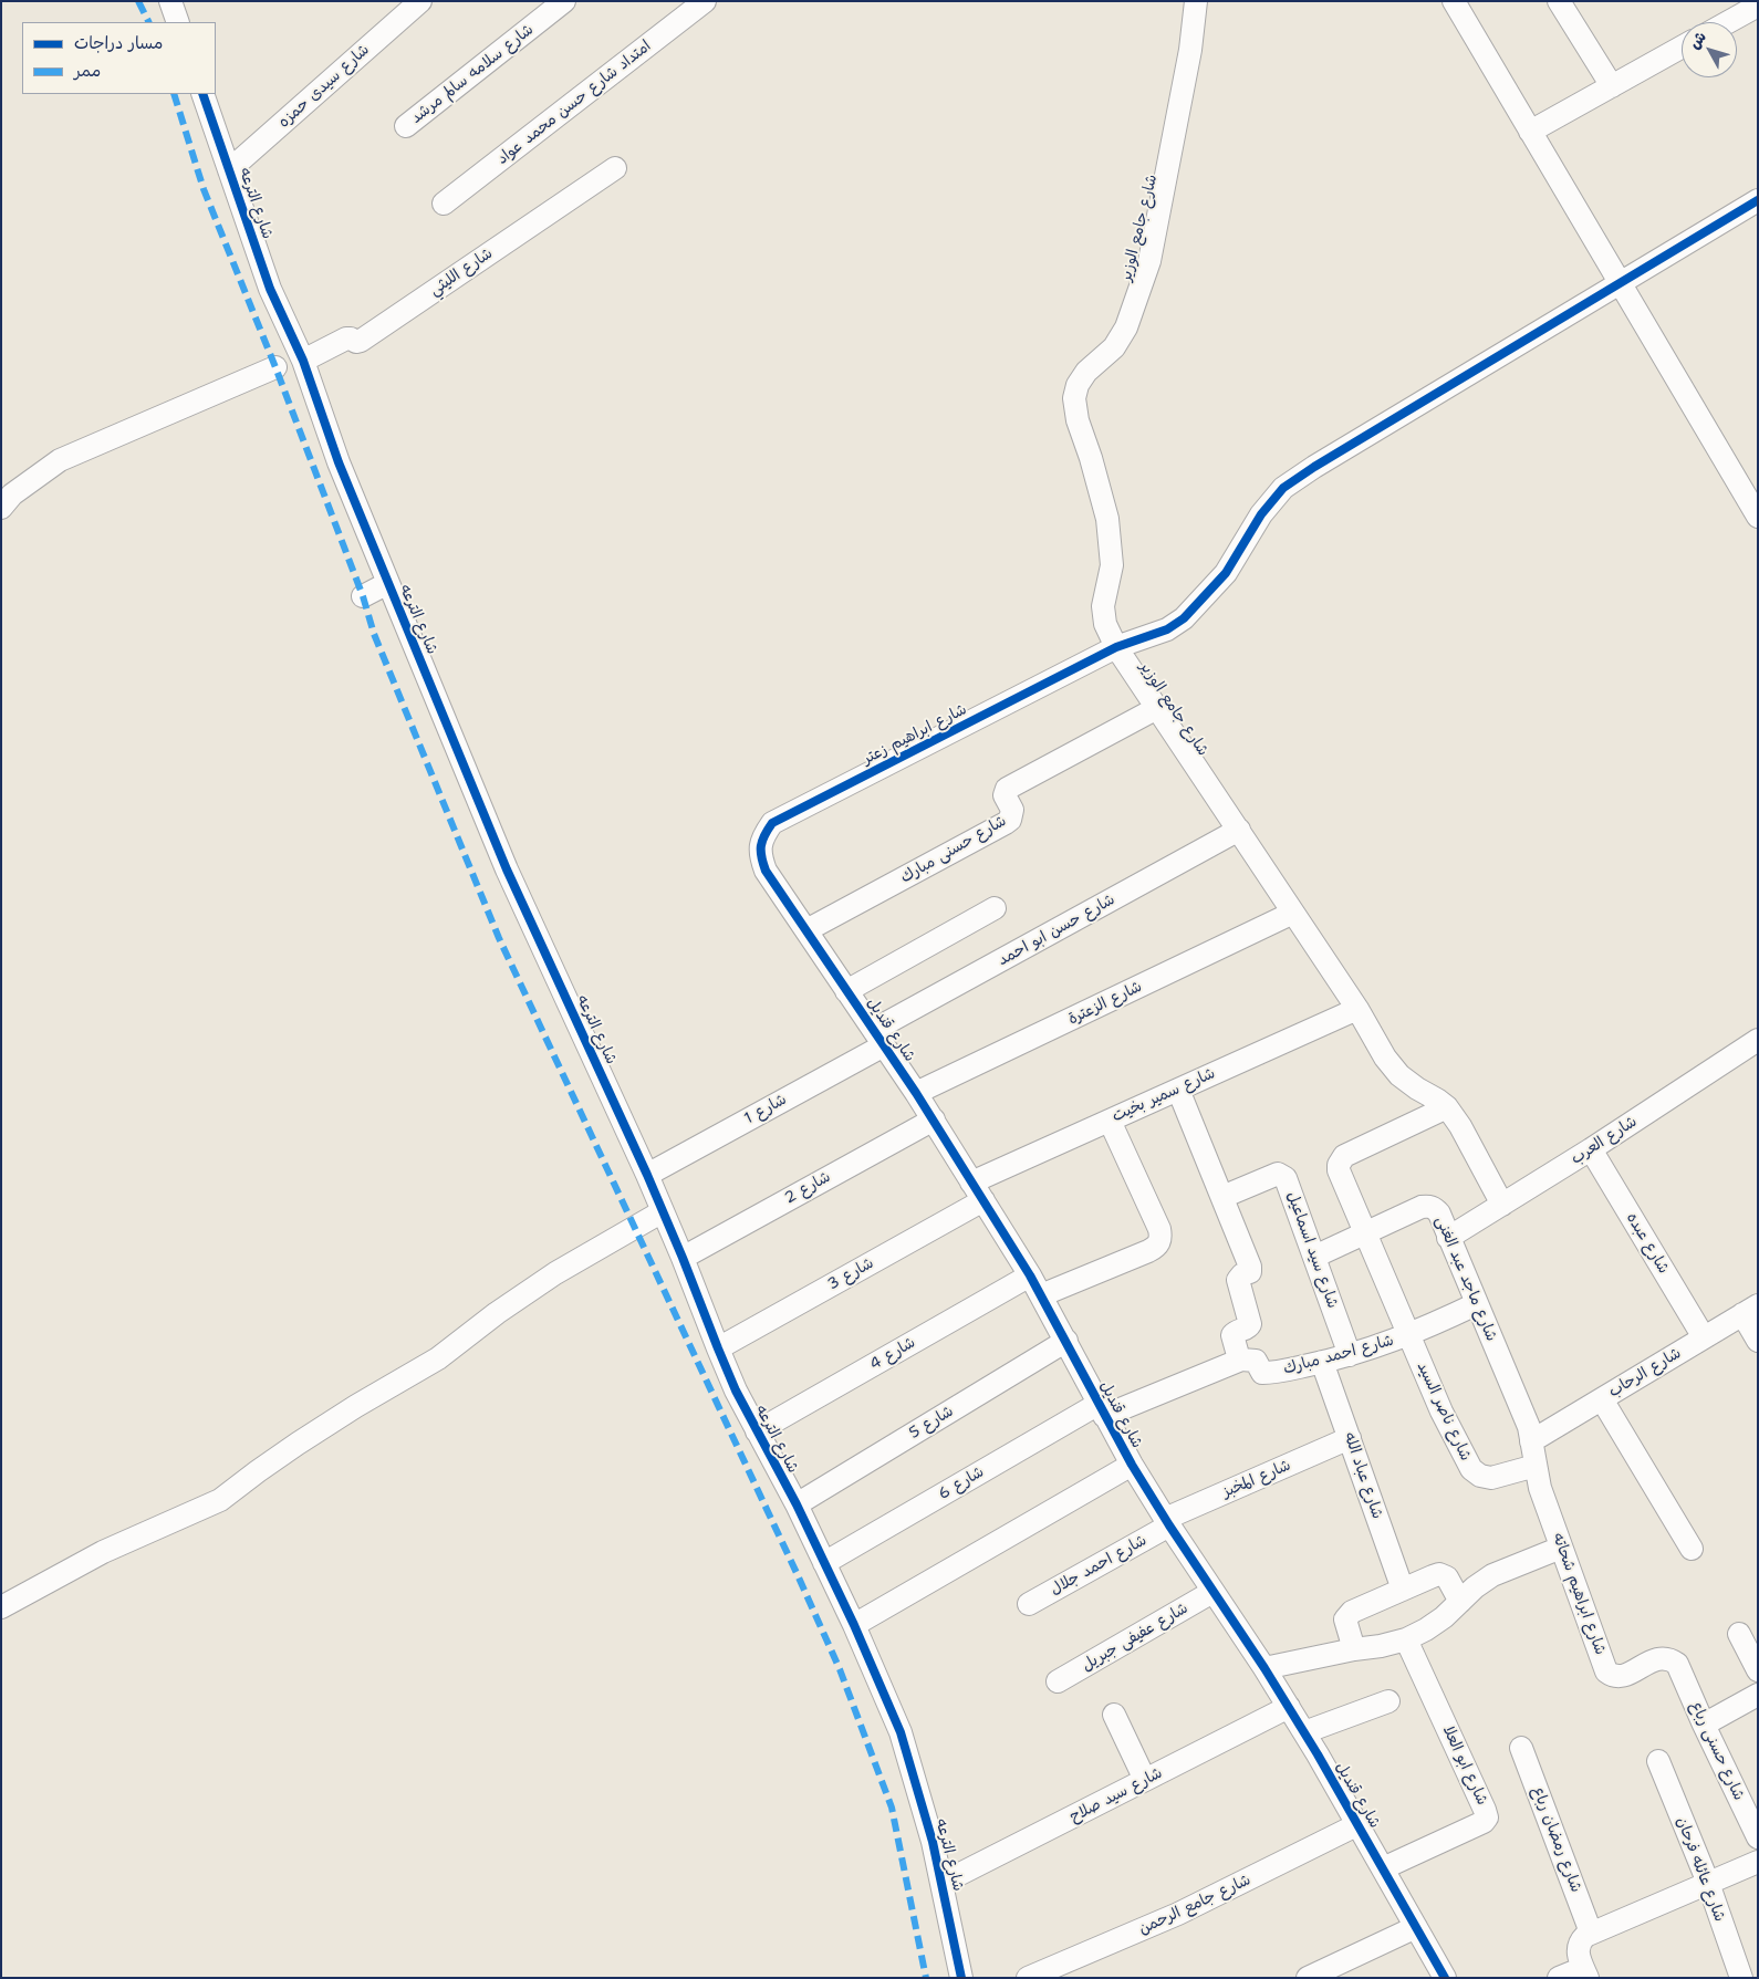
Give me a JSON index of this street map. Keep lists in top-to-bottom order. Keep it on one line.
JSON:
{"streets":{"street":["شارع سلامه سالم مرشد","شارع سيدى حمزه","امتداد شارع حسن محمد عواد","شارع الترعه","شارع جامع الوزير","شارع الليثي","شارع ابراهيم زعتر","شارع حسنى مبارك","شارع حسن ابو احمد","شارع الزعترة","شارع قنديل","شارع سمير بخيت","شارع 1","شارع العرب","شارع 2","شارع عبده","شارع سيد اسماعيل","شارع 3","شارع ماجد عبد الغنى","شارع 4","شارع احمد مبارك","شارع الرحاب","شارع ناصر السيد","شارع 5","شارع عباد الله","شارع المخبز","شارع 6","شارع احمد جلال","شارع ابراهيم شحاته","شارع عفيفى جبريل","شارع حسنى رباع","شارع ابو العلا","شارع سيد صلاح","شارع رمضان رباع","شارع عائله فرحان","شارع جامع الرحمن"]},"crossings":[["شارع سيدى حمزه","شارع الترعه"],["شارع الترعه","شارع الليثي"],["شارع الترعه","شارع 1"],["شارع الترعه","شارع 2"],["شارع الترعه","شارع 3"],["شارع الترعه","شارع 4"],["شارع الترعه","شارع 5"],["شارع الترعه","شارع 6"],["شارع الترعه","شارع سيد صلاح"],["شارع جامع الوزير","شارع ابراهيم زعتر"],["شارع جامع الوزير","شارع حسنى مبارك"],["شارع جامع الوزير","شارع حسن ابو احمد"],["شارع جامع الوزير","شارع الزعترة"],["شارع جامع الوزير","شارع سمير بخيت"],["شارع جامع الوزير","شارع العرب"],["شارع جامع الوزير","شارع ناصر السيد"],["شارع ابراهيم زعتر","شارع قنديل"],["شارع حسنى مبارك","شارع قنديل"],["شارع حسن ابو احمد","شارع قنديل"],["شارع حسن ابو احمد","شارع 1"],["شارع الزعترة","شارع قنديل"],["شارع قنديل","شارع سمير بخيت"],["شارع قنديل","شارع 1"],["شارع قنديل","شارع 2"],["شارع قنديل","شارع 3"],["شارع قنديل","شارع 4"],["شارع قنديل","شارع 5"],["شارع قنديل","شارع المخبز"],["شارع قنديل","شارع 6"],["شارع قنديل","شارع احمد جلال"],["شارع قنديل","شارع عفيفى جبريل"],["شارع قنديل","شارع ابو العلا"],["شارع قنديل","شارع سيد صلاح"],["شارع قنديل","شارع جامع الرحمن"],["شارع سمير بخيت","شارع 3"],["شارع العرب","شارع عبده"],["شارع العرب","شارع ماجد عبد الغنى"],["شارع عبده","شارع الرحاب"],["شارع سيد اسماعيل","شارع ماجد عبد الغنى"],["شارع سيد اسماعيل","شارع احمد مبارك"],["شارع ماجد عبد الغنى","شارع احمد مبارك"],["شارع ماجد عبد الغنى","شارع الرحاب"],["شارع ماجد عبد الغنى","شارع ناصر السيد"],["شارع ماجد عبد الغنى","شارع ابراهيم شحاته"],["شارع احمد مبارك","شارع ناصر السيد"],["شارع احمد مبارك","شارع عباد الله"],["شارع احمد مبارك","شارع 6"],["شارع الرحاب","شارع ابراهيم شحاته"],["شارع ناصر السيد","شارع ابراهيم شحاته"],["شارع عباد الله","شارع المخبز"],["شارع المخبز","شارع احمد جلال"],["شارع ابراهيم شحاته","شارع حسنى رباع"]],"legend":["مسار دراجات","ممر"],"north":"top left"}
